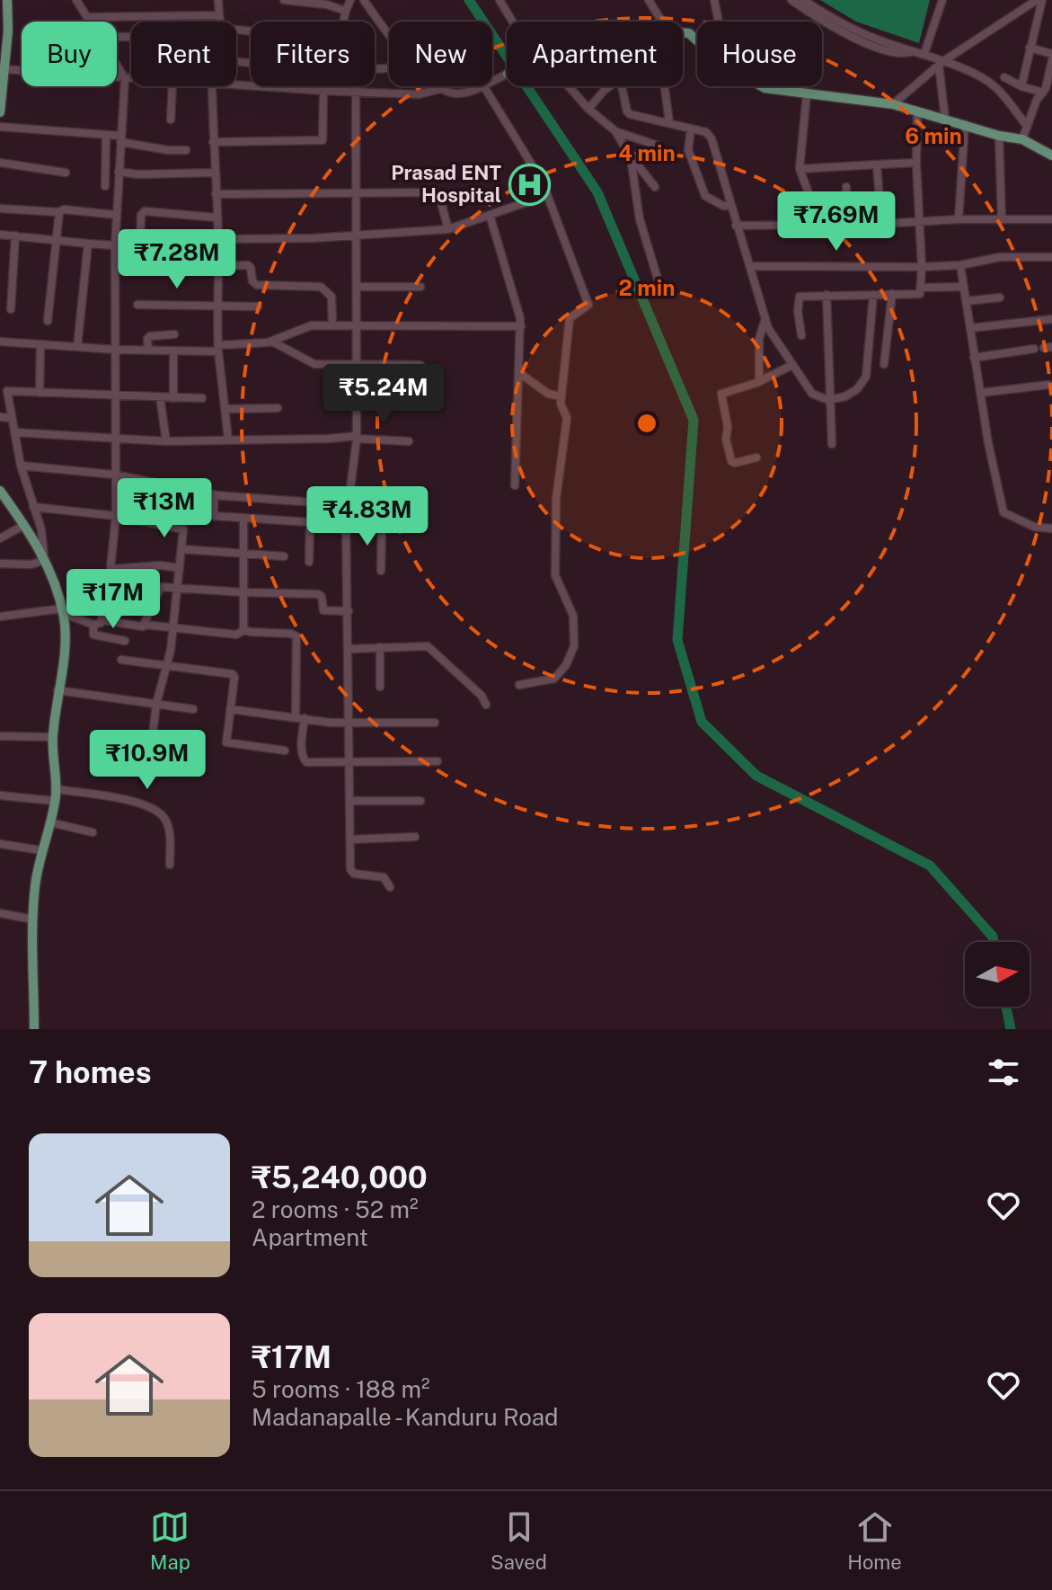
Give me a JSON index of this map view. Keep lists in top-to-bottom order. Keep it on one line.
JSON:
{"places":{"hospital":["Prasad ENT Hospital"]},"north":"right","page":{"chip":["Buy","Rent","Filters","New","Apartment","House"],"price":["₹7.69M","₹7.28M","₹5.24M","₹13M","₹4.83M","₹17M","₹10.9M"],"heading":"7 homes","list":[{"name":"₹5,240,000","note":"2 rooms · 52 m² · Apartment"},{"name":"₹17M","note":"5 rooms · 188 m² · Madanapalle - Kanduru Road"}],"tabs":["Map","Saved","Home"]},"rings":["6 min","4 min","2 min"]}
